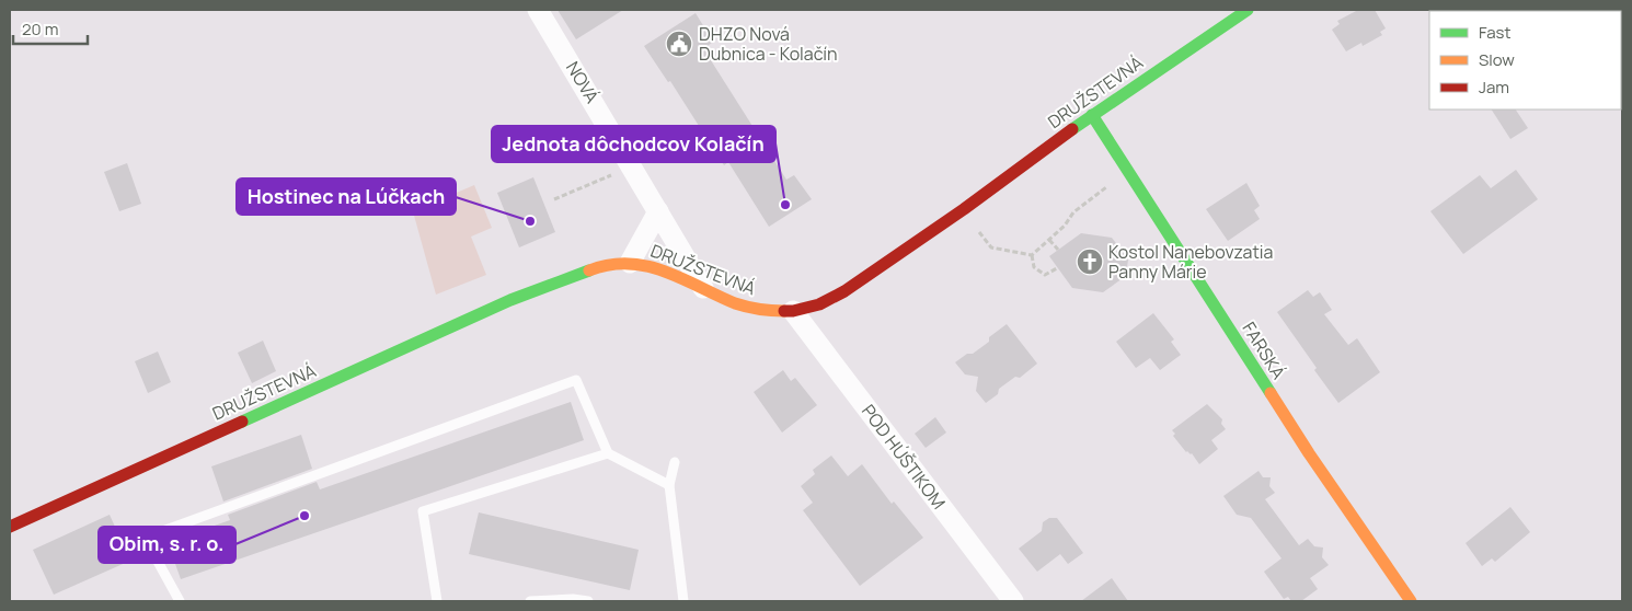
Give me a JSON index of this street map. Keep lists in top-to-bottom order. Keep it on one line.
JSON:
{"streets":{"street":["NOVÁ","DRUŽSTEVNÁ","FARSKÁ","POD HÚŠTIKOM"]},"crossings":[["NOVÁ","DRUŽSTEVNÁ"],["DRUŽSTEVNÁ","FARSKÁ"],["DRUŽSTEVNÁ","POD HÚŠTIKOM"]],"places":{"public building":["DHZO Nová Dubnica - Kolačín"],"other":["Jednota dôchodcov Kolačín","Hostinec na Lúčkach","Obim, s. r. o."],"church":["Kostol Nanebovzatia Panny Márie"]},"legend":["Fast","Slow","Jam"],"scale_bar":"20 m"}
